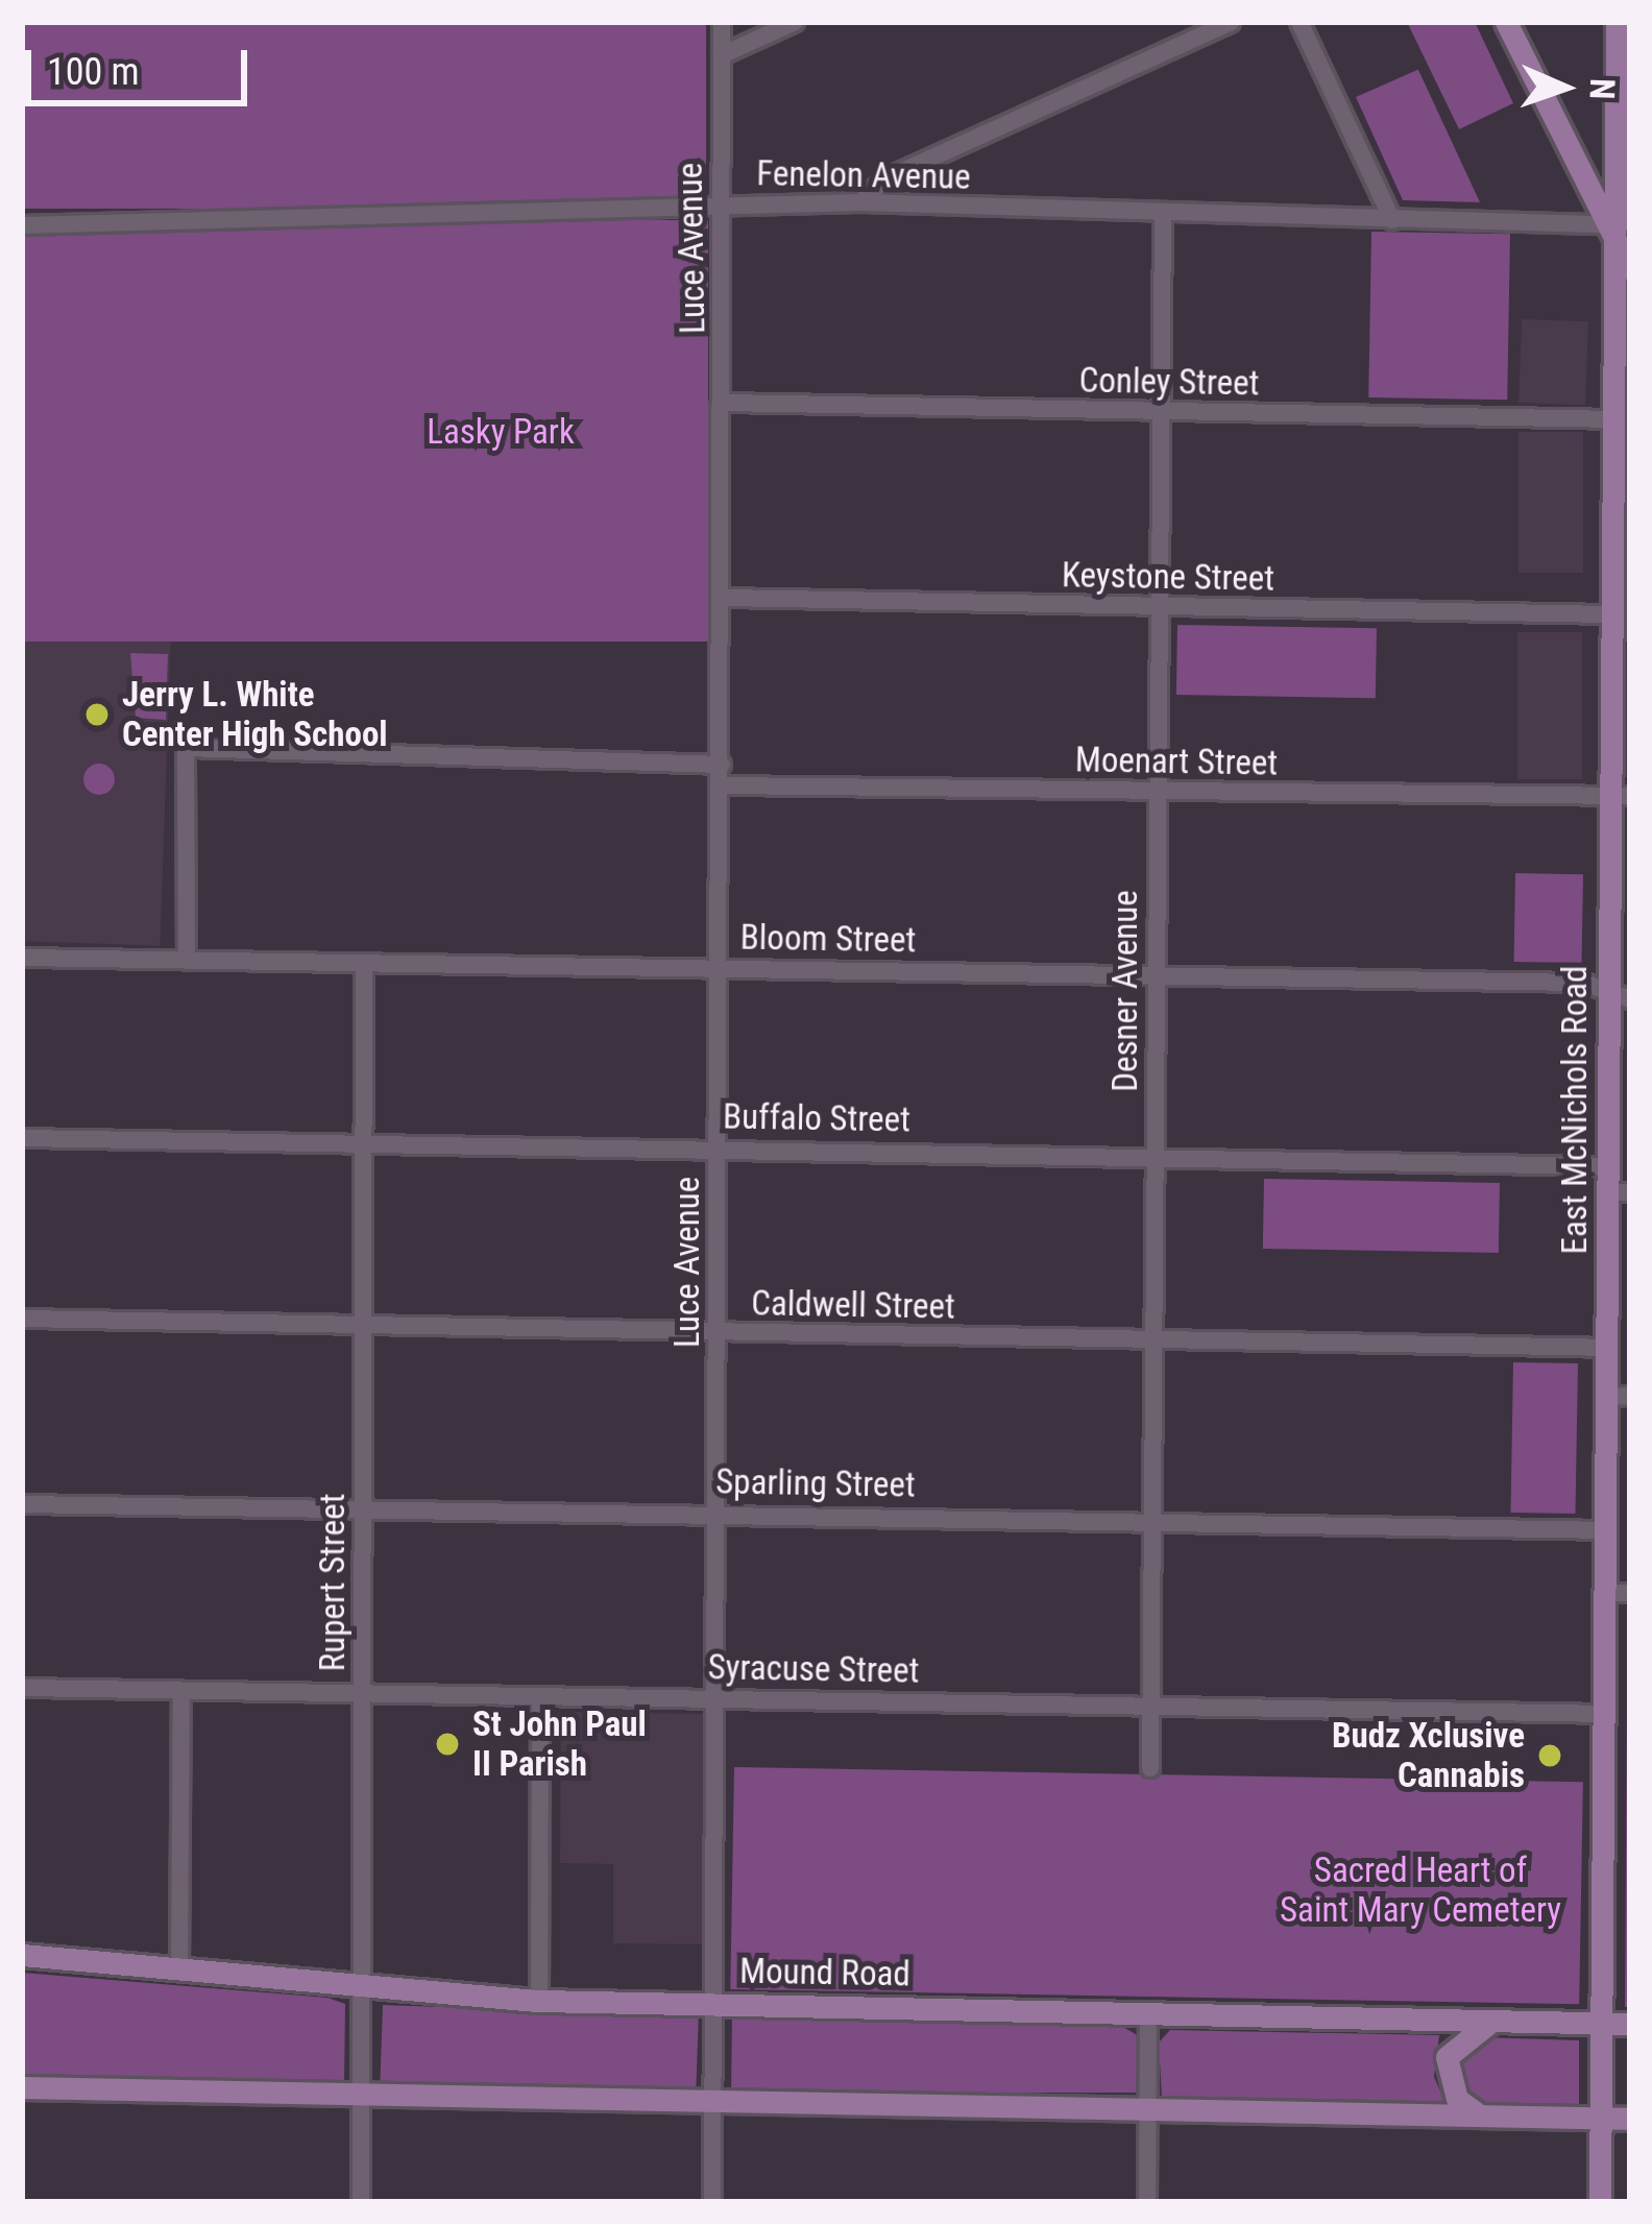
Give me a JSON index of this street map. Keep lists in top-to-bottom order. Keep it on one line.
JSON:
{"streets":{"main road":["East McNichols Road","Mound Road"],"street":["Fenelon Avenue","Luce Avenue","Conley Street","Keystone Street","Moenart Street","Bloom Street","Desner Avenue","Buffalo Street","Caldwell Street","Sparling Street","Rupert Street","Syracuse Street"]},"crossings":[["Fenelon Avenue","Luce Avenue"],["Fenelon Avenue","Desner Avenue"],["Fenelon Avenue","East McNichols Road"],["Luce Avenue","Conley Street"],["Luce Avenue","Keystone Street"],["Luce Avenue","Moenart Street"],["Luce Avenue","Bloom Street"],["Luce Avenue","Buffalo Street"],["Luce Avenue","Caldwell Street"],["Luce Avenue","Sparling Street"],["Luce Avenue","Syracuse Street"],["Luce Avenue","Mound Road"],["Conley Street","Desner Avenue"],["Conley Street","East McNichols Road"],["Keystone Street","Desner Avenue"],["Keystone Street","East McNichols Road"],["Moenart Street","Desner Avenue"],["Moenart Street","East McNichols Road"],["Bloom Street","Desner Avenue"],["Bloom Street","East McNichols Road"],["Bloom Street","Rupert Street"],["Desner Avenue","Buffalo Street"],["Desner Avenue","Caldwell Street"],["Desner Avenue","Sparling Street"],["Desner Avenue","Syracuse Street"],["East McNichols Road","Buffalo Street"],["East McNichols Road","Caldwell Street"],["East McNichols Road","Sparling Street"],["East McNichols Road","Syracuse Street"],["East McNichols Road","Mound Road"],["Buffalo Street","Rupert Street"],["Caldwell Street","Rupert Street"],["Sparling Street","Rupert Street"],["Rupert Street","Syracuse Street"],["Rupert Street","Mound Road"]],"parks":["Lasky Park","Sacred Heart of Saint Mary Cemetery"],"places":["Jerry L. White Center High School","St John Paul II Parish","Budz Xclusive Cannabis"],"scale_bar":"100 m","north":"right"}
